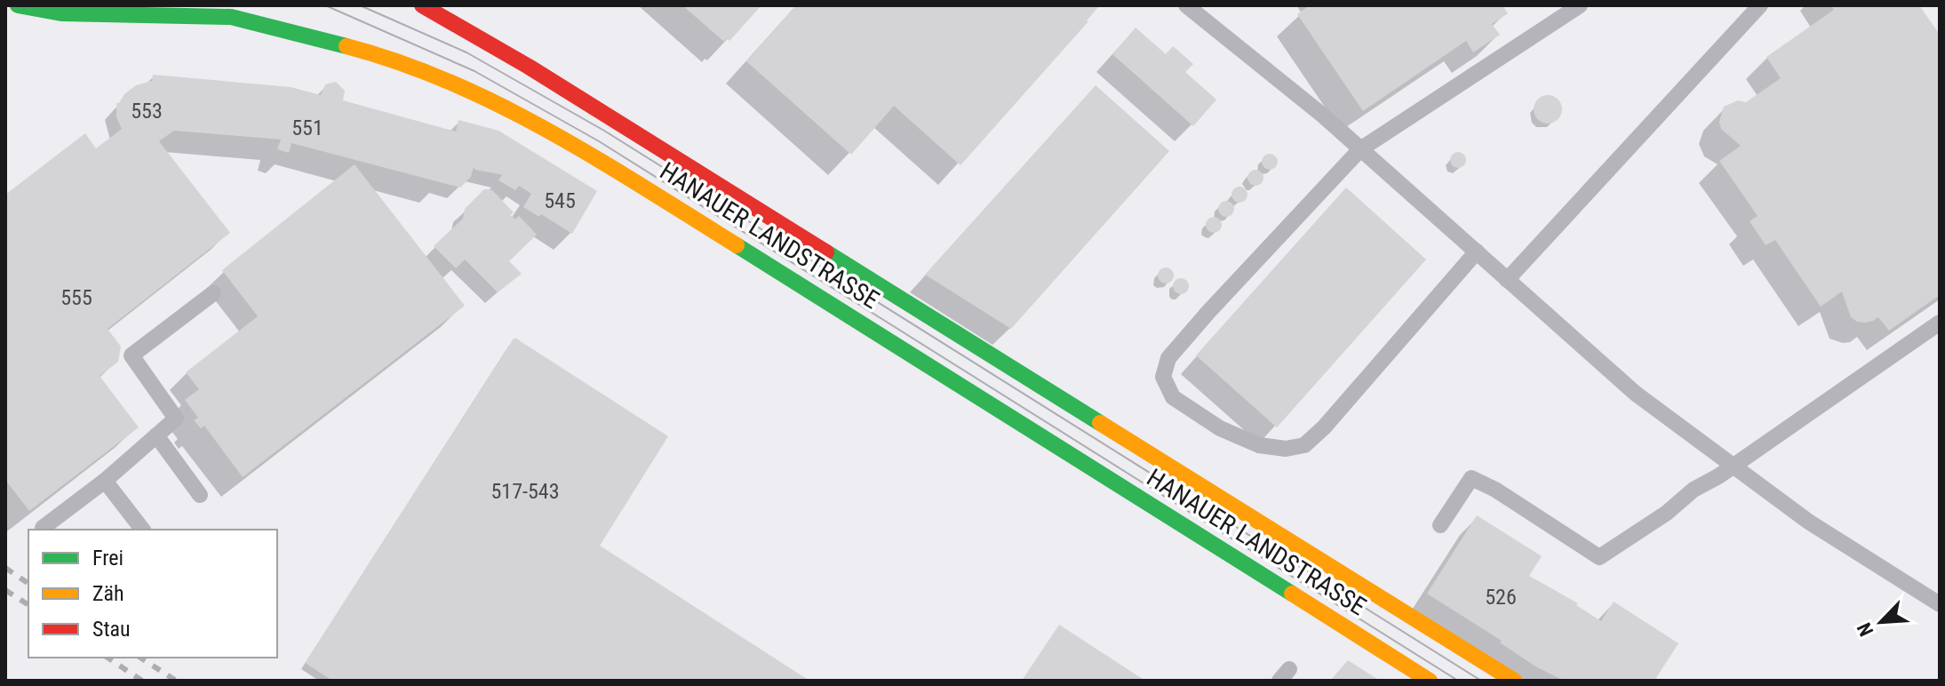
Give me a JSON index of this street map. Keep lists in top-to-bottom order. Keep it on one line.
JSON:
{"streets":{"main road":["HANAUER LANDSTRASSE"]},"house_numbers":["553","551","545","555","517-543","526"],"legend":["Frei","Zäh","Stau"],"north":"bottom left"}
